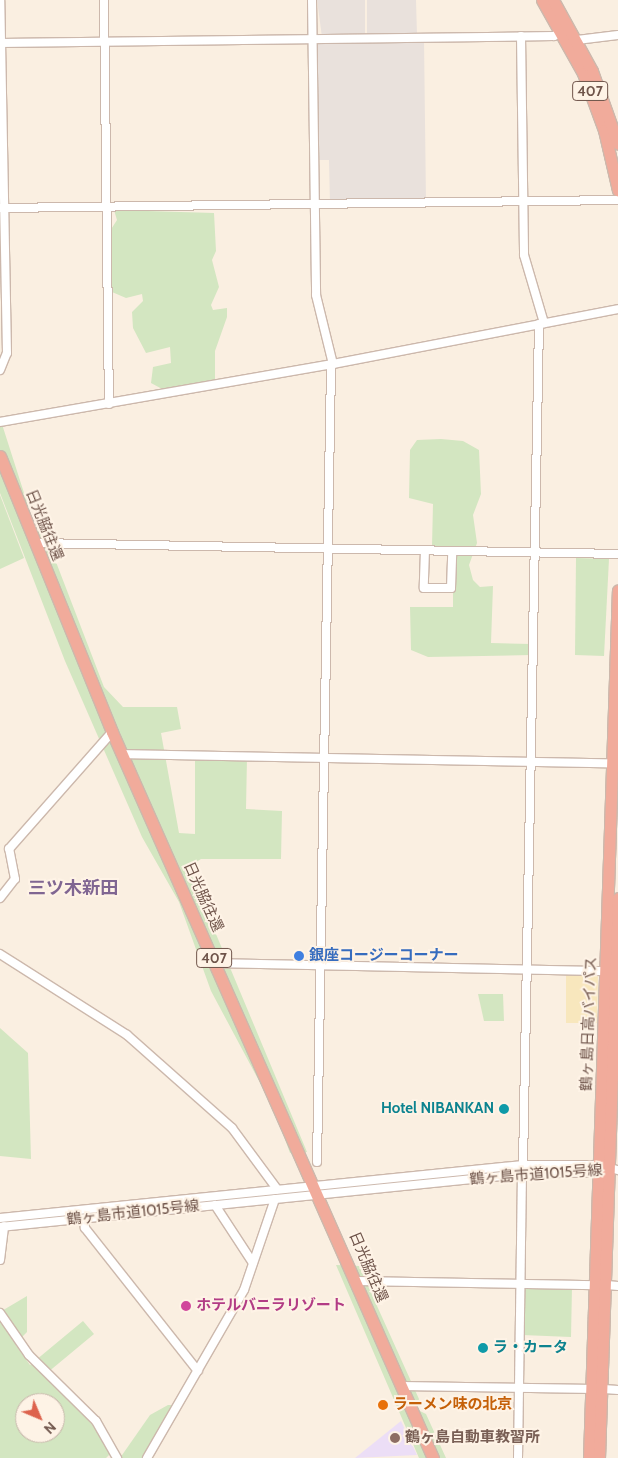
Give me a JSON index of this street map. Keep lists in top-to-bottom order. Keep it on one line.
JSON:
{"streets":{"highway":["407","日光脇往還","鶴ヶ島日高バイパス"],"street":["鶴ヶ島市道1015号線"]},"crossings":[["日光脇往還","鶴ヶ島市道1015号線"],["鶴ヶ島日高バイパス","鶴ヶ島市道1015号線"]],"districts":["三ツ木新田"],"places":["銀座コージーコーナー","Hotel NIBANKAN","ホテルバニラリゾート","ラ・カータ","ラーメン味の北京","鶴ヶ島自動車教習所"],"north":"bottom right"}
